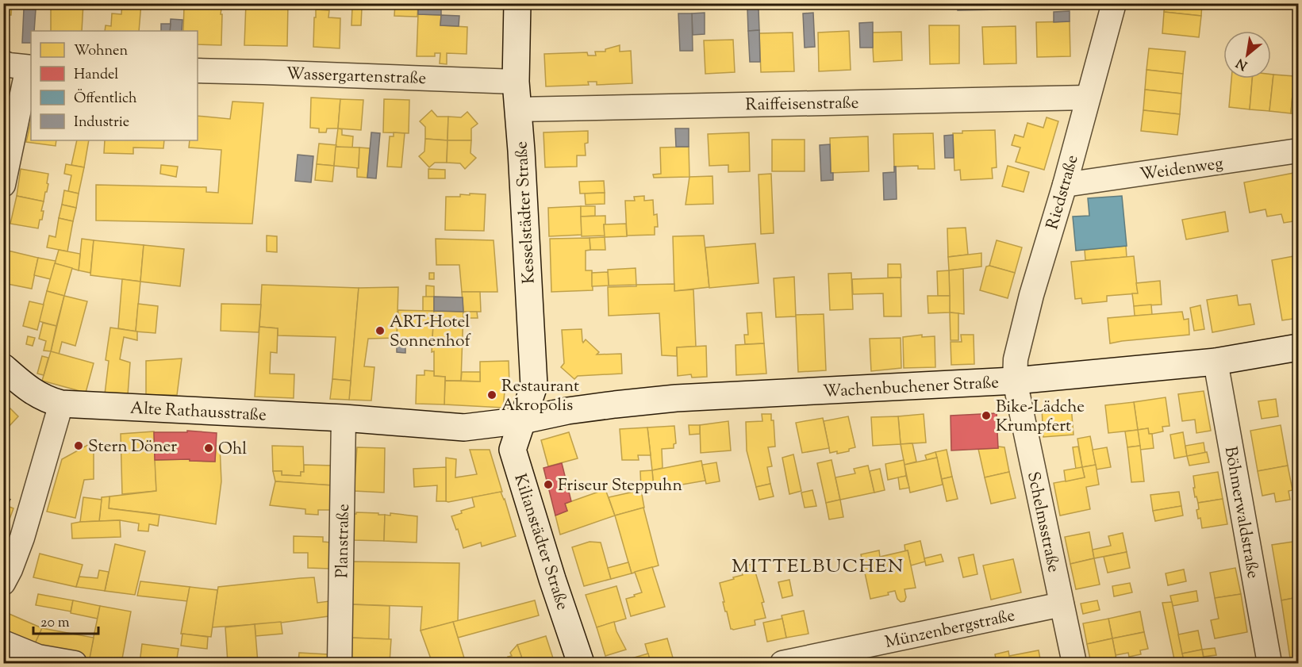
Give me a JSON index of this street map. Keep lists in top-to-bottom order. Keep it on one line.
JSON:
{"streets":{"main road":["Kesselstädter Straße","Wachenbuchener Straße","Alte Rathausstraße","Kilianstädter Straße"],"street":["Wassergartenstraße","Raiffeisenstraße","Weidenweg","Riedstraße","Böhmerwaldstraße","Schelmsstraße","Planstraße","Münzenbergstraße"]},"crossings":[["Wassergartenstraße","Kesselstädter Straße"],["Raiffeisenstraße","Riedstraße"],["Raiffeisenstraße","Kesselstädter Straße"],["Weidenweg","Riedstraße"],["Riedstraße","Wachenbuchener Straße"],["Riedstraße","Schelmsstraße"],["Kesselstädter Straße","Wachenbuchener Straße"],["Kesselstädter Straße","Alte Rathausstraße"],["Kesselstädter Straße","Kilianstädter Straße"],["Wachenbuchener Straße","Alte Rathausstraße"],["Wachenbuchener Straße","Böhmerwaldstraße"],["Wachenbuchener Straße","Schelmsstraße"],["Wachenbuchener Straße","Kilianstädter Straße"],["Alte Rathausstraße","Planstraße"],["Alte Rathausstraße","Kilianstädter Straße"],["Schelmsstraße","Münzenbergstraße"]],"districts":["MITTELBUCHEN"],"places":["ART-Hotel Sonnenhof","Restaurant Akropolis","Bike-Lädche Krumpfert","Stern Döner","Ohl","Friseur Steppuhn"],"legend":["Wohnen","Handel","Öffentlich","Industrie"],"scale_bar":"20 m","north":"bottom left"}
